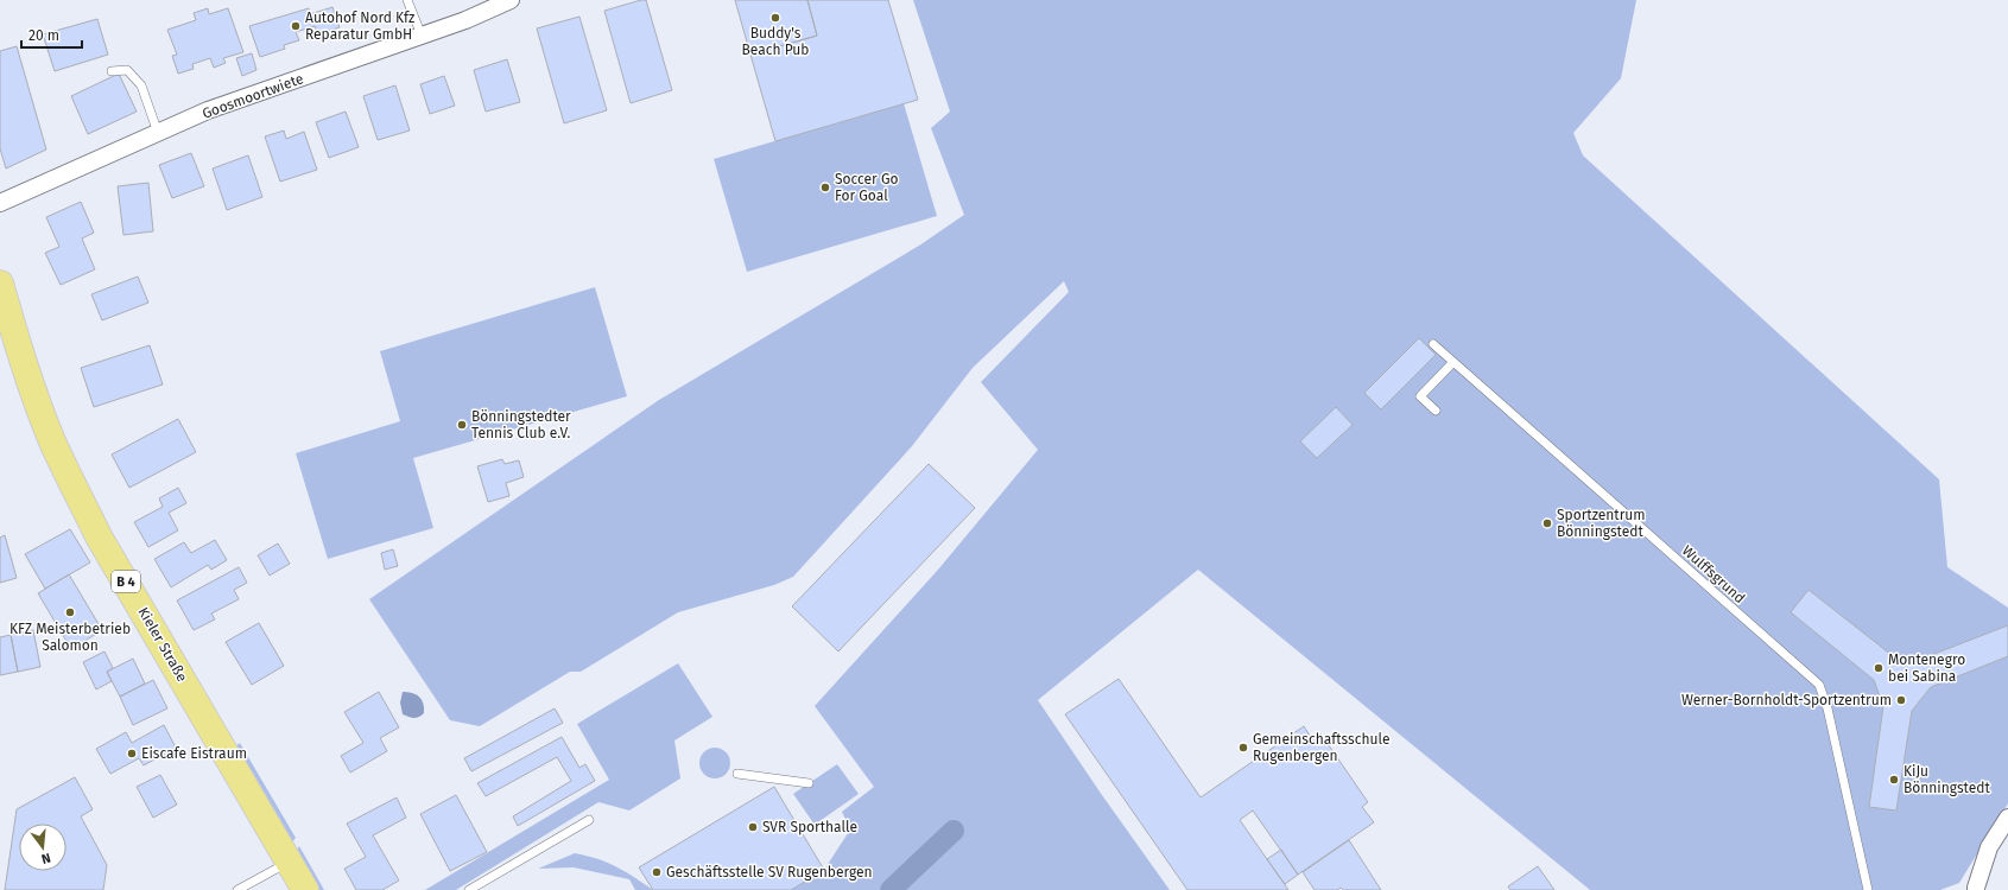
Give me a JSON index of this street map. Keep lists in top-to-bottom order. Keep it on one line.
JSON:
{"streets":{"main road":["B 4","Kieler Straße"],"street":["Goosmoortwiete"],"lane":["Wulffsgrund"]},"places":["Buddy's Beach Pub","Autohof Nord Kfz Reparatur GmbH","Soccer Go For Goal","Bönningstedter Tennis Club e.V.","Sportzentrum Bönningstedt","KFZ Meisterbetrieb Salomon","Montenegro bei Sabina","Werner-Bornholdt-Sportzentrum","Gemeinschaftsschule Rugenbergen","Eiscafe Eistraum","KiJu Bönningstedt","SVR Sporthalle","Geschäftsstelle SV Rugenbergen"],"scale_bar":"20 m","north":"bottom"}
